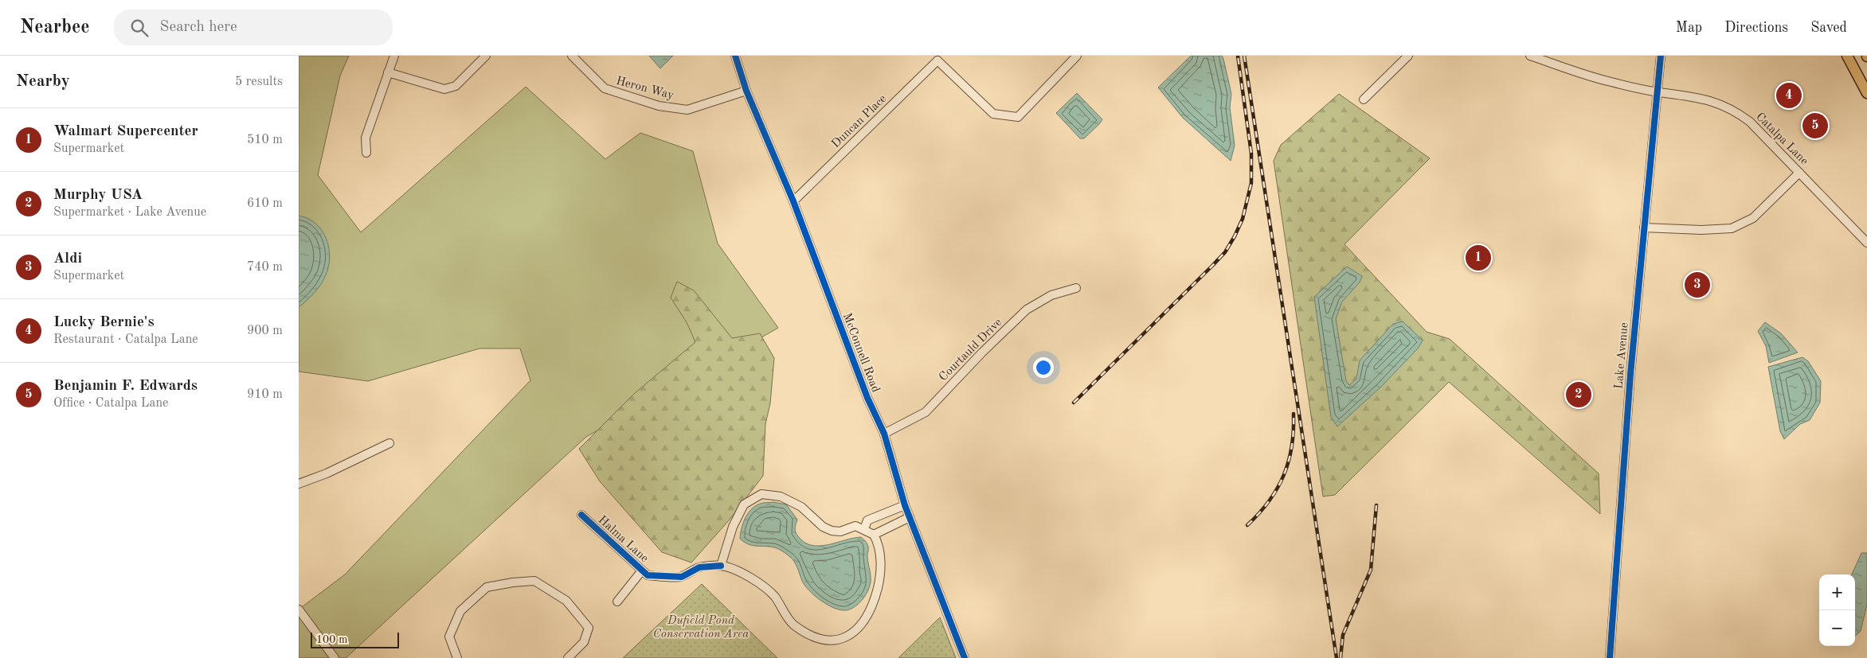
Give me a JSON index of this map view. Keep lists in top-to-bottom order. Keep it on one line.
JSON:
{"streets":{"street":["Heron Way","Duncan Place","Catalpa Lane","Courtauld Drive","McConnell Road","Lake Avenue","Halma Lane"]},"crossings":[["Heron Way","McConnell Road"],["Duncan Place","McConnell Road"],["Catalpa Lane","Lake Avenue"],["Courtauld Drive","McConnell Road"]],"parks":["Dufield Pond Conservation Area"],"scale_bar":"100 m","page":{"header":"Nearbee","search":"Search here","nav":["Map","Directions","Saved"],"heading":["Nearby","5 results"],"pins":["4","5","1","3","2"],"list":[{"mark":"1","name":"Walmart Supercenter","note":"Supermarket","value":"510 m"},{"mark":"2","name":"Murphy USA","note":"Supermarket · Lake Avenue","value":"610 m"},{"mark":"3","name":"Aldi","note":"Supermarket","value":"740 m"},{"mark":"4","name":"Lucky Bernie's","note":"Restaurant · Catalpa Lane","value":"900 m"},{"mark":"5","name":"Benjamin F. Edwards","note":"Office · Catalpa Lane","value":"910 m"}],"map_buttons":["+","−"],"scale":"100 m"}}
